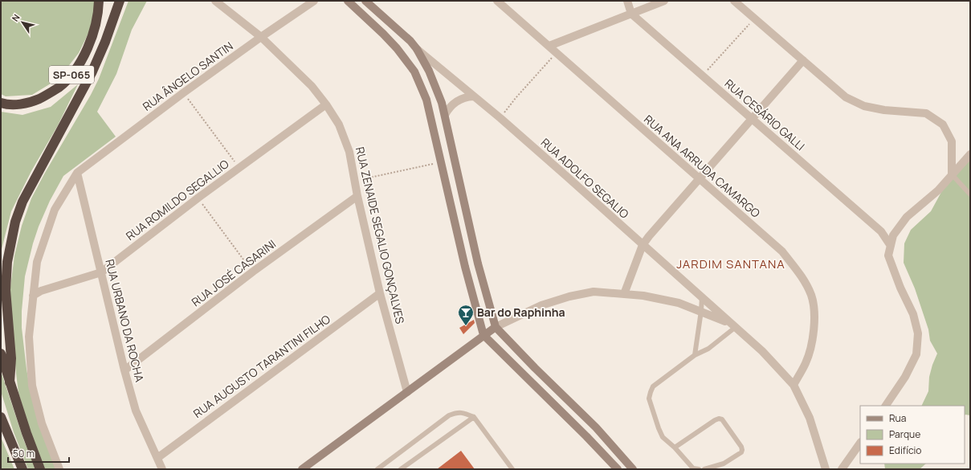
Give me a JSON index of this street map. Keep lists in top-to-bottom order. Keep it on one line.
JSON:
{"streets":{"highway":["SP-065"],"street":["RUA ÂNGELO SANTIN","RUA CESÁRIO GALLI","RUA ANA ARRUDA CAMARGO","RUA ADOLFO SEGALIO","RUA ROMILDO SEGALLIO","RUA ZENAIDE SEGALIO GONÇALVES","RUA JOSÉ CASARINI","RUA URBANO DA ROCHA","RUA AUGUSTO TARANTINI FILHO"]},"crossings":[["RUA ÂNGELO SANTIN","RUA ZENAIDE SEGALIO GONÇALVES"],["RUA ÂNGELO SANTIN","RUA URBANO DA ROCHA"],["RUA ANA ARRUDA CAMARGO","RUA ADOLFO SEGALIO"],["RUA ROMILDO SEGALLIO","RUA ZENAIDE SEGALIO GONÇALVES"],["RUA ROMILDO SEGALLIO","RUA URBANO DA ROCHA"],["RUA ZENAIDE SEGALIO GONÇALVES","RUA JOSÉ CASARINI"],["RUA ZENAIDE SEGALIO GONÇALVES","RUA AUGUSTO TARANTINI FILHO"],["RUA JOSÉ CASARINI","RUA URBANO DA ROCHA"],["RUA URBANO DA ROCHA","RUA AUGUSTO TARANTINI FILHO"]],"districts":["JARDIM SANTANA"],"places":{"bar":["Bar do Raphinha"]},"legend":["Rua","Parque","Edifício"],"scale_bar":"50 m","north":"top left"}
